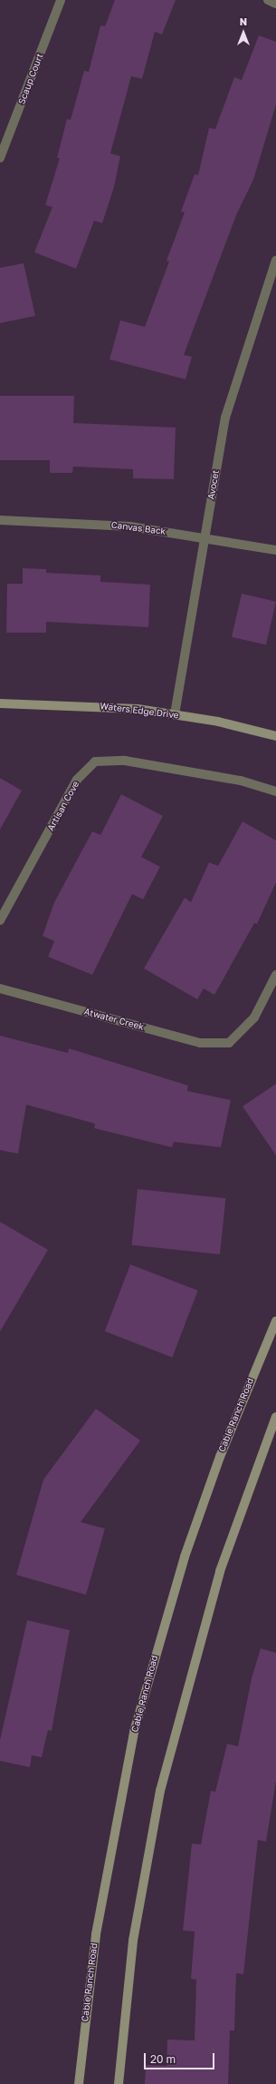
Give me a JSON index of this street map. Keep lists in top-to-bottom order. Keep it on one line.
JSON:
{"streets":{"street":["Scaup Court","Avocet","Canvas Back","Waters Edge Drive","Artisan Cove","Atwater Creek","Cable Ranch Road"]},"crossings":[["Avocet","Canvas Back"],["Avocet","Waters Edge Drive"]],"scale_bar":"20 m","north":"top"}
